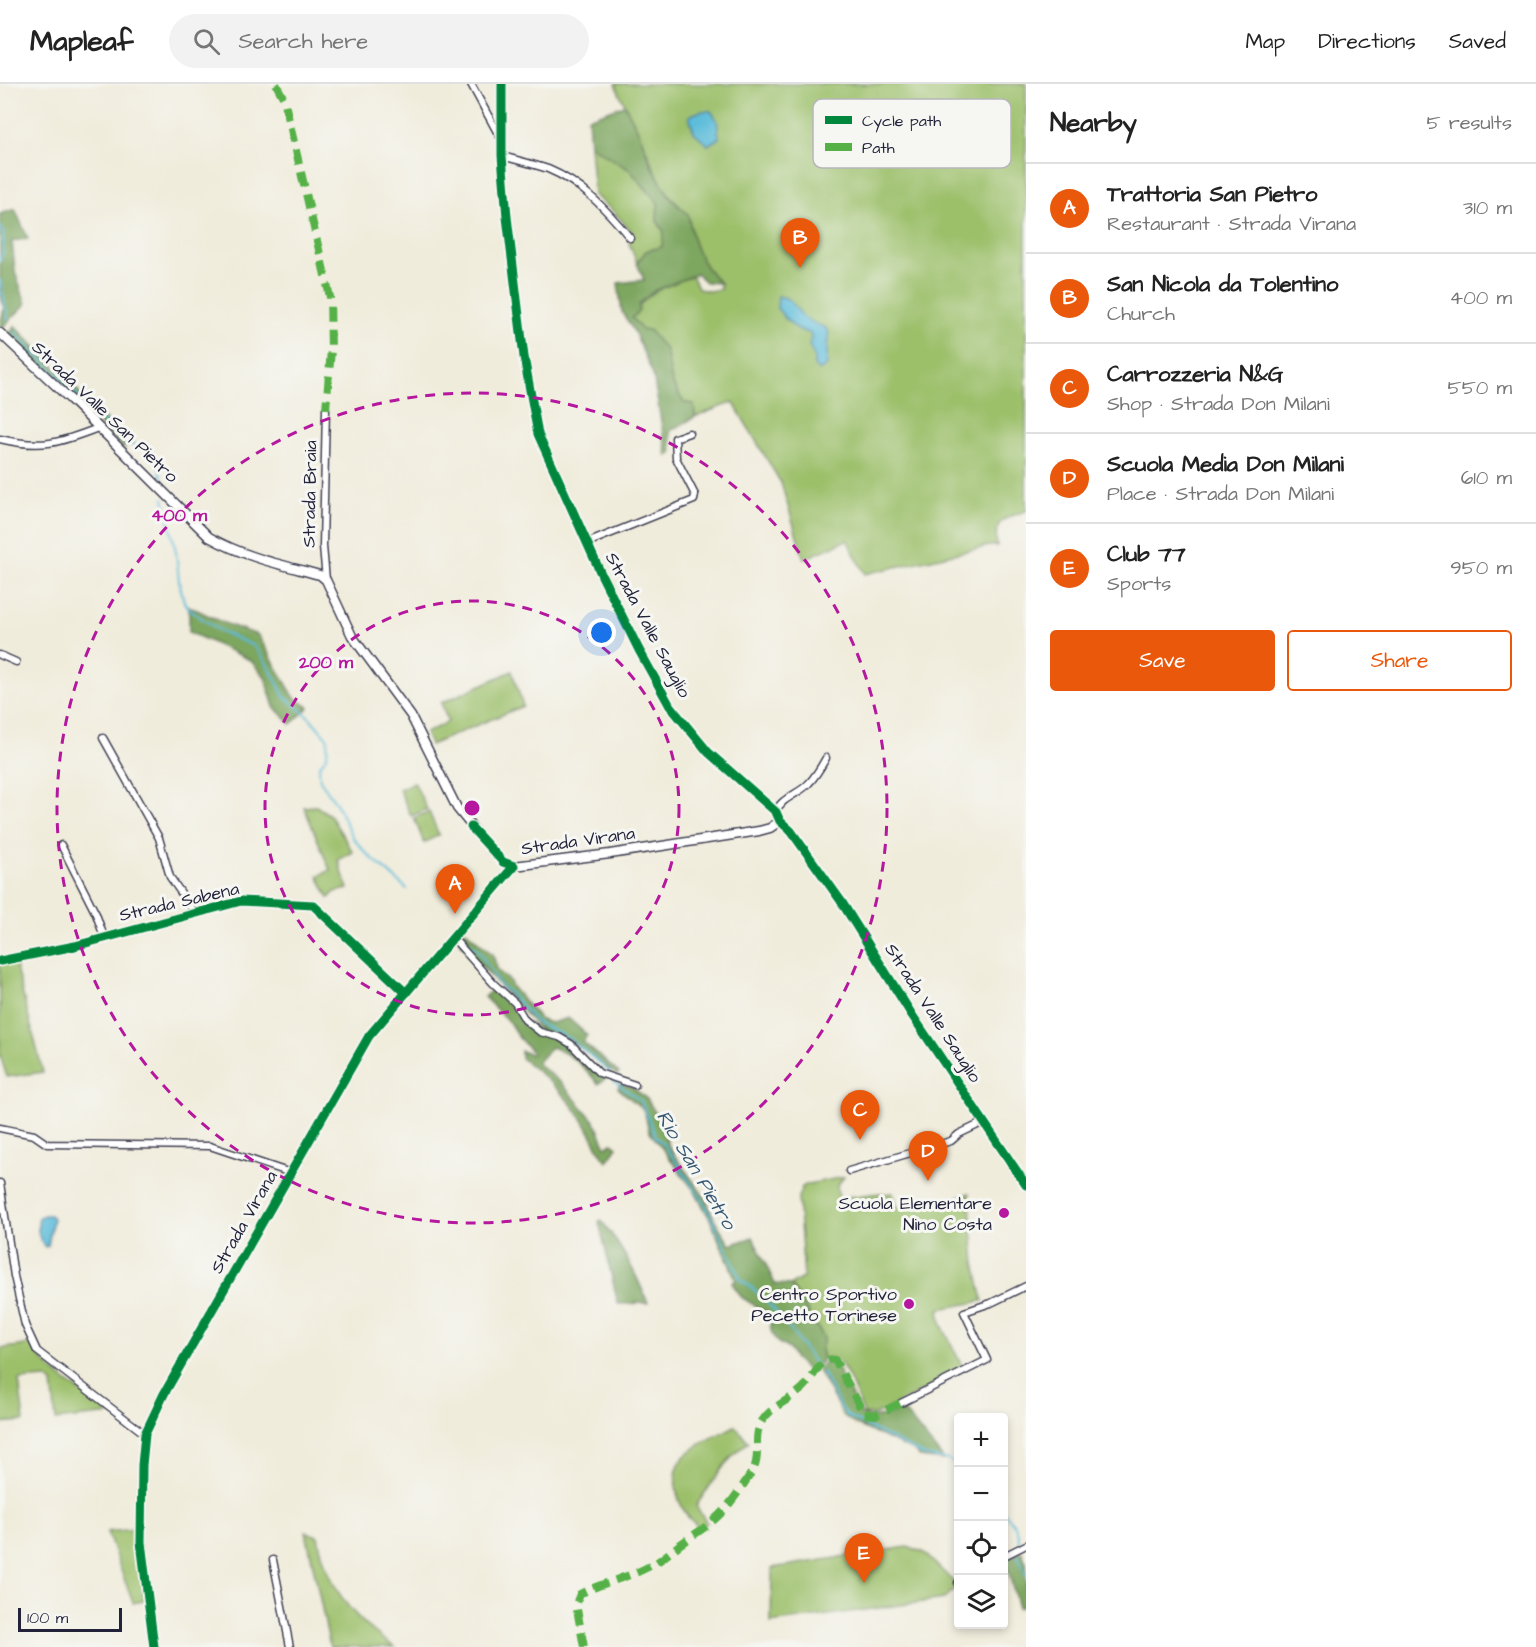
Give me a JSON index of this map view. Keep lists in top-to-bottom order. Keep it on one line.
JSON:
{"streets":{"street":["Strada Valle San Pietro","Strada Braia","Strada Valle Sauglio","Strada Virana","Strada Sabena"]},"crossings":[["Strada Valle San Pietro","Strada Braia"],["Strada Valle Sauglio","Strada Virana"],["Strada Virana","Strada Sabena"]],"water":["Rio San Pietro"],"places":["Scuola Elementare Nino Costa","Centro Sportivo Pecetto Torinese"],"legend":["Cycle path","Path"],"scale_bar":"100 m","page":{"header":"Mapleaf","search":"Search here","nav":["Map","Directions","Saved"],"heading":["Nearby","5 results"],"list":[{"mark":"A","name":"Trattoria San Pietro","note":"Restaurant · Strada Virana","value":"310 m"},{"mark":"B","name":"San Nicola da Tolentino","note":"Church","value":"400 m"},{"mark":"C","name":"Carrozzeria N&G","note":"Shop · Strada Don Milani","value":"550 m"},{"mark":"D","name":"Scuola Media Don Milani","note":"Place · Strada Don Milani","value":"610 m"},{"mark":"E","name":"Club 77","note":"Sports","value":"950 m"}],"pins":["B","A","C","D","E"],"buttons":["Save","Share"],"map_buttons":["+","−"],"scale":"100 m"},"rings":["400 m","200 m"]}
